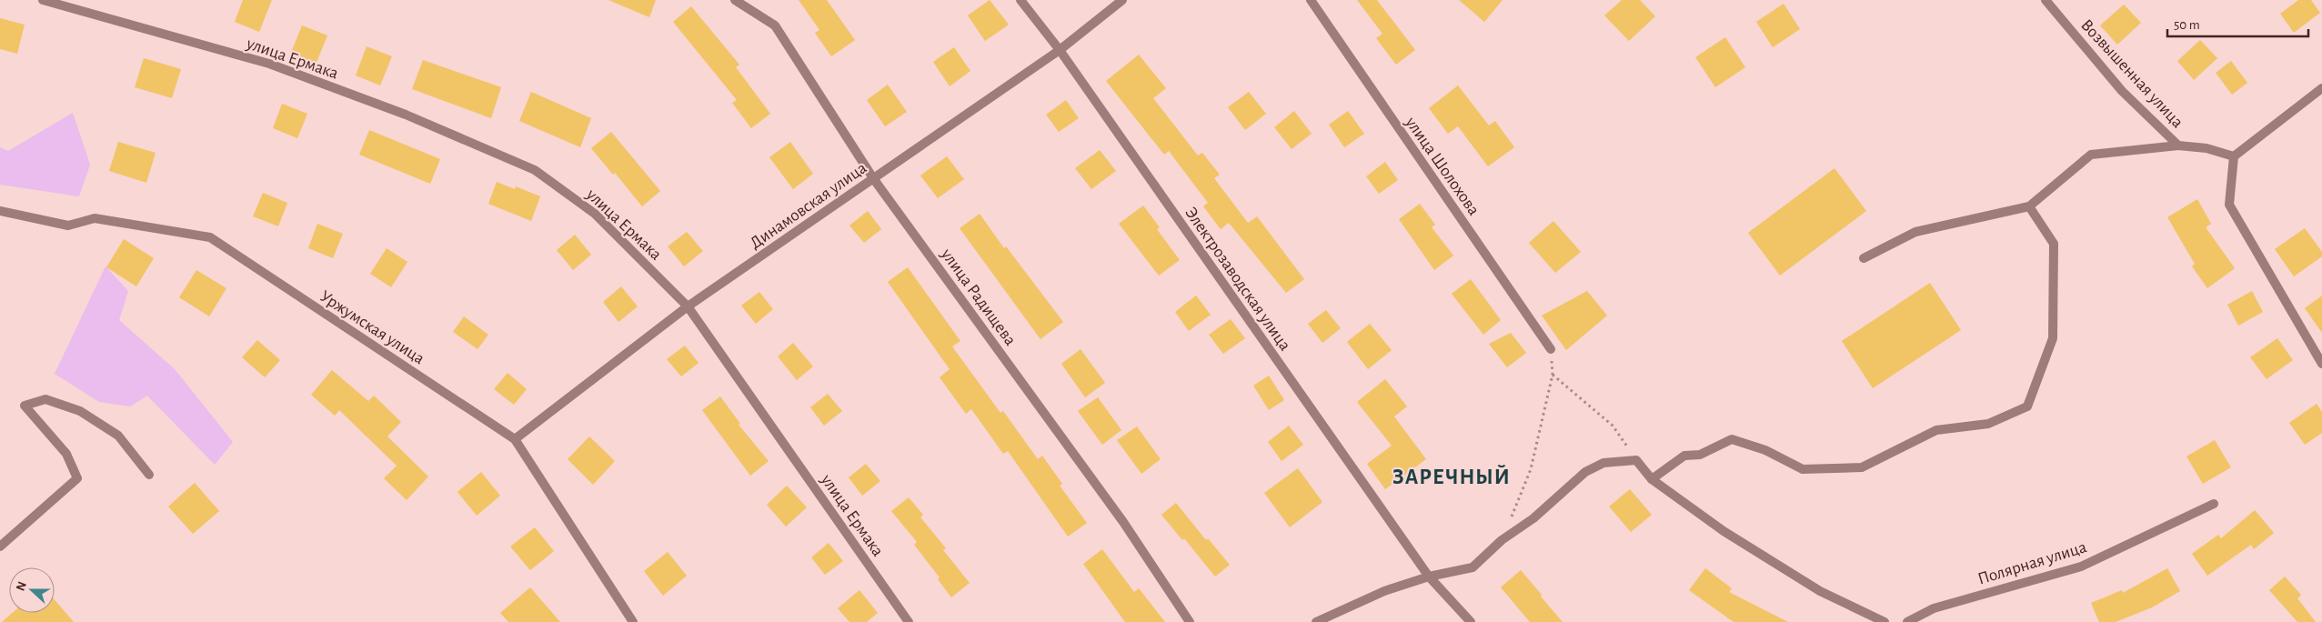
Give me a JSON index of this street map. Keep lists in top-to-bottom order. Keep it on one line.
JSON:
{"streets":{"street":["улица Ермака","Возвышенная улица","улица Шолохова","Динамовская улица","Электрозаводская улица","улица Радищева","Уржумская улица","Полярная улица"]},"crossings":[["улица Ермака","Динамовская улица"],["Динамовская улица","Электрозаводская улица"],["Динамовская улица","улица Радищева"],["Динамовская улица","Уржумская улица"]],"districts":["ЗАРЕЧНЫЙ"],"scale_bar":"50 m","north":"left"}
